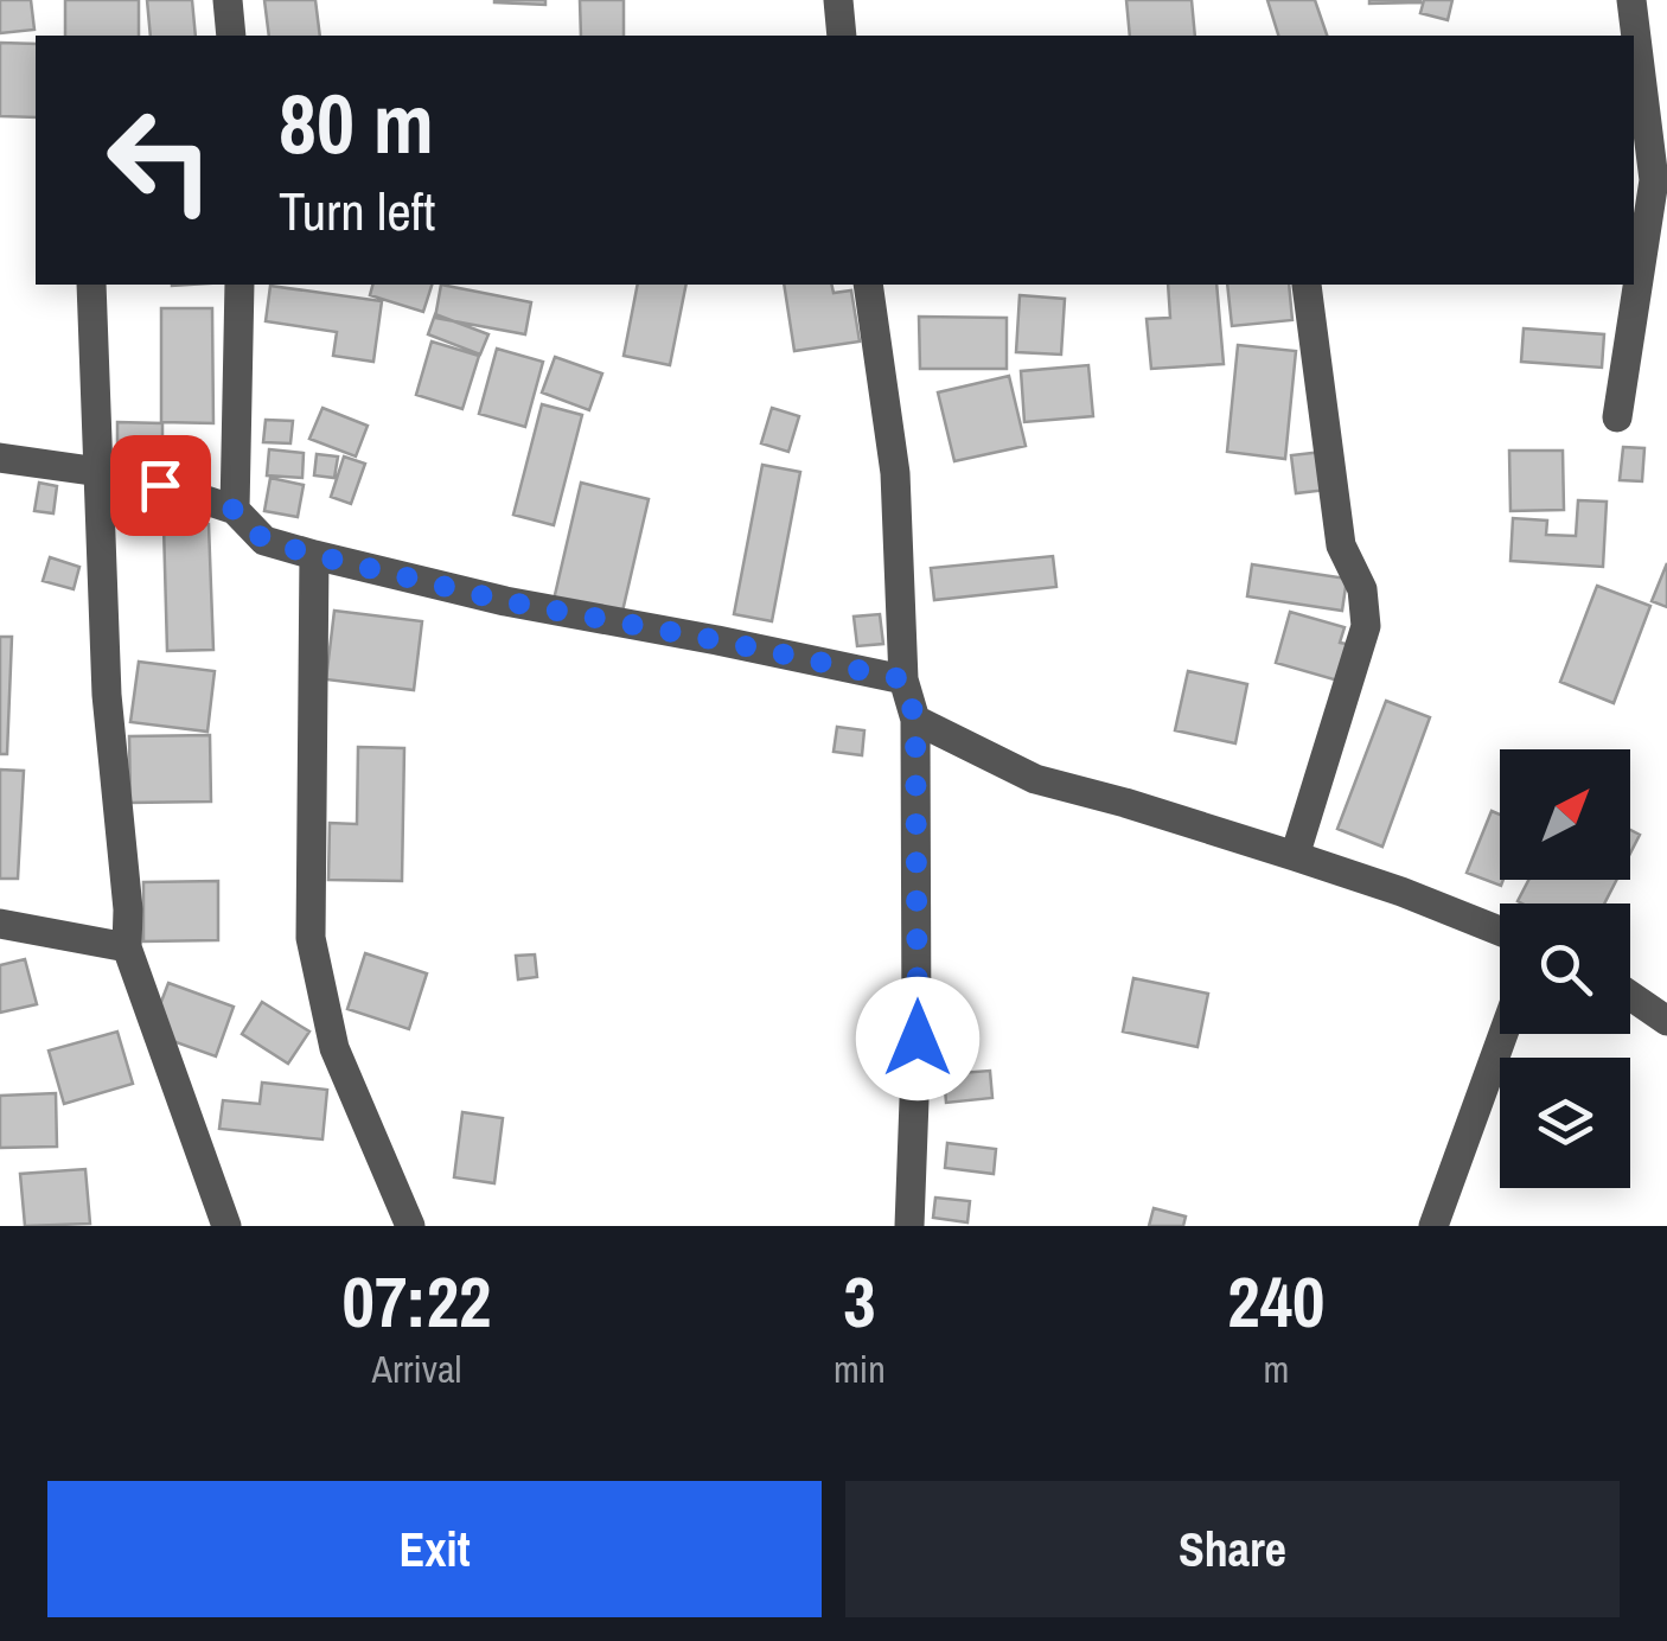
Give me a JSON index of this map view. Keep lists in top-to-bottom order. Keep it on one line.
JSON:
{"north":"top right","page":{"turn":["80 m","Turn left"],"eta":["07:22","Arrival","3","min","240","m"],"buttons":["Exit","Share"]}}
